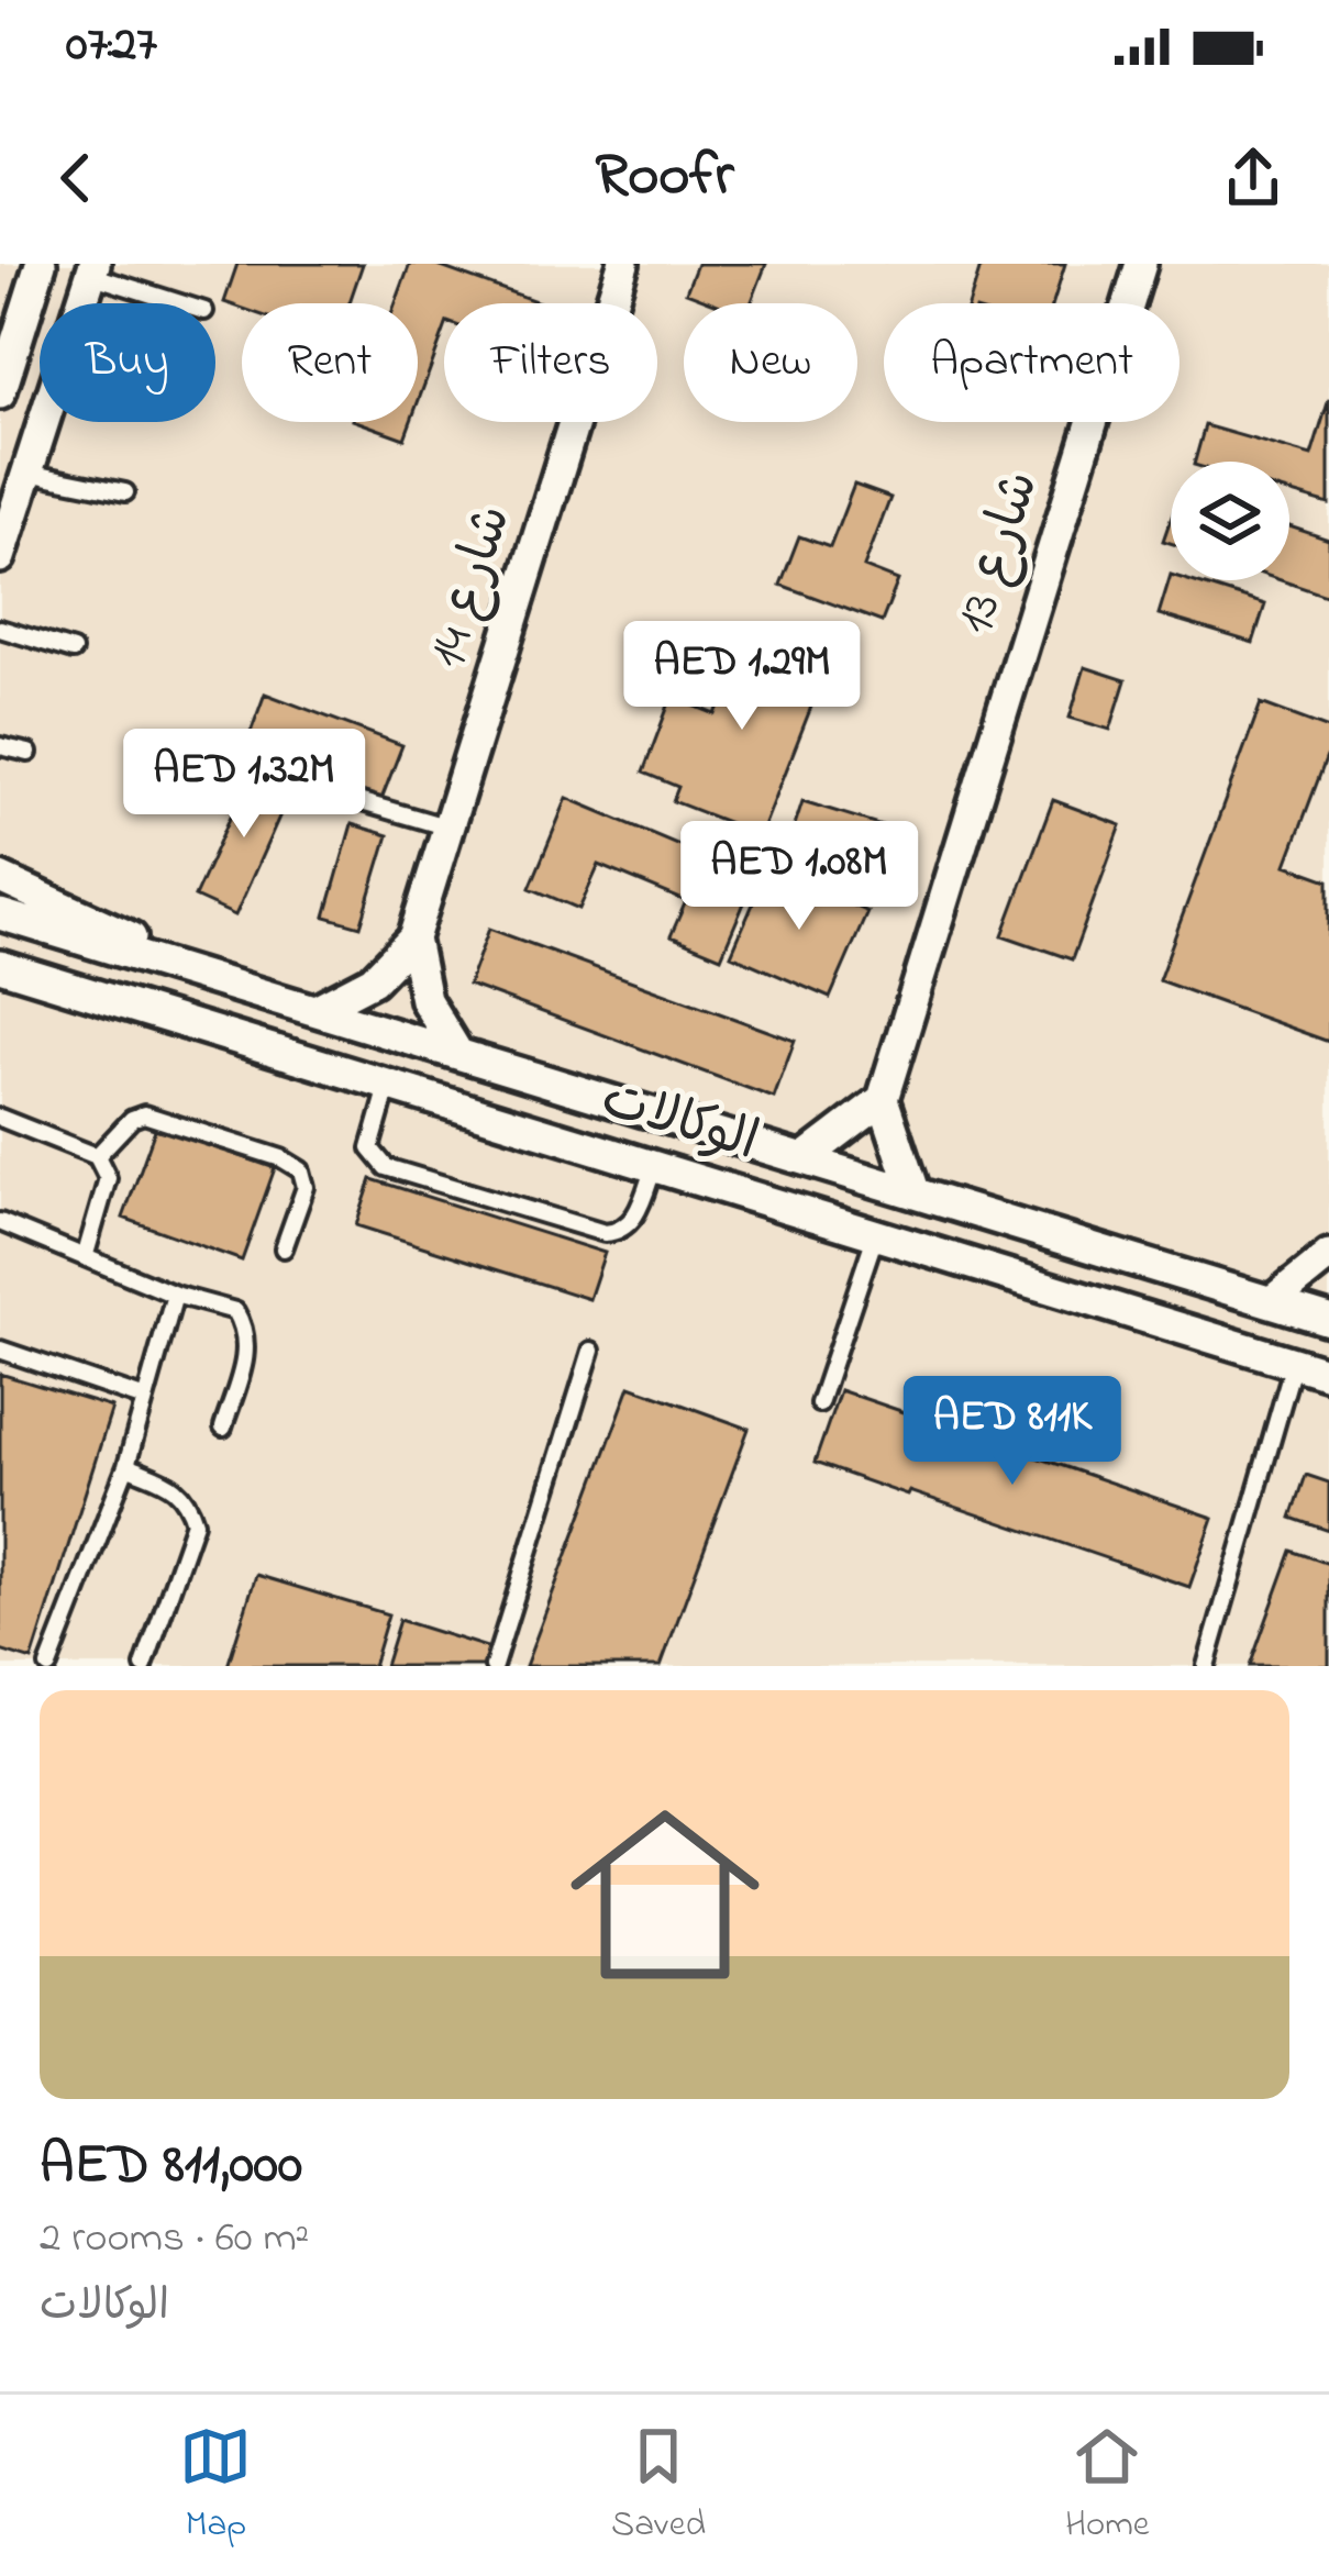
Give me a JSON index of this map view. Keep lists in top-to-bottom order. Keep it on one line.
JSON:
{"streets":{"street":["شارع 13","شارع 14","الوكالات"]},"crossings":[["شارع 14","الوكالات"]],"page":{"status":"07:27","header":"Roofr","chip":["Buy","Rent","Filters","New","Apartment"],"price":["AED 1.29M","AED 1.32M","AED 1.08M","AED 811K"],"list":[{"name":"AED 811,000","note":"2 rooms · 60 m² · الوكالات"}],"tabs":["Map","Saved","Home"]}}
